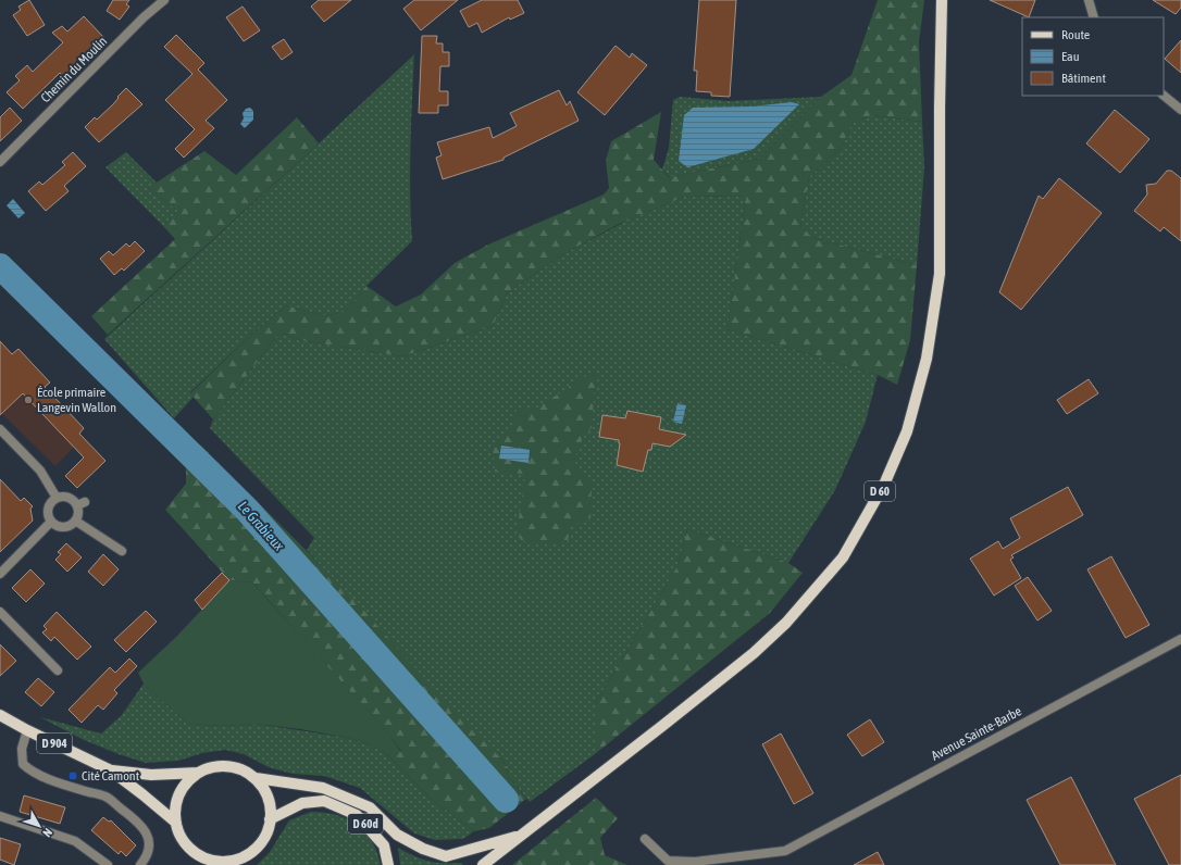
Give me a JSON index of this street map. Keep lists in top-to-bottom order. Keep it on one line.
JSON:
{"streets":{"main road":["D 60","D 904","D 60d"],"street":["Chemin du Moulin","Avenue Sainte-Barbe"]},"crossings":[["D 904","D 60d"]],"water":["Le Grabieux"],"places":{"other":["École primaire Langevin Wallon"],"transit":["Cité Camont"]},"legend":["Route","Eau","Bâtiment"],"north":"bottom right"}
